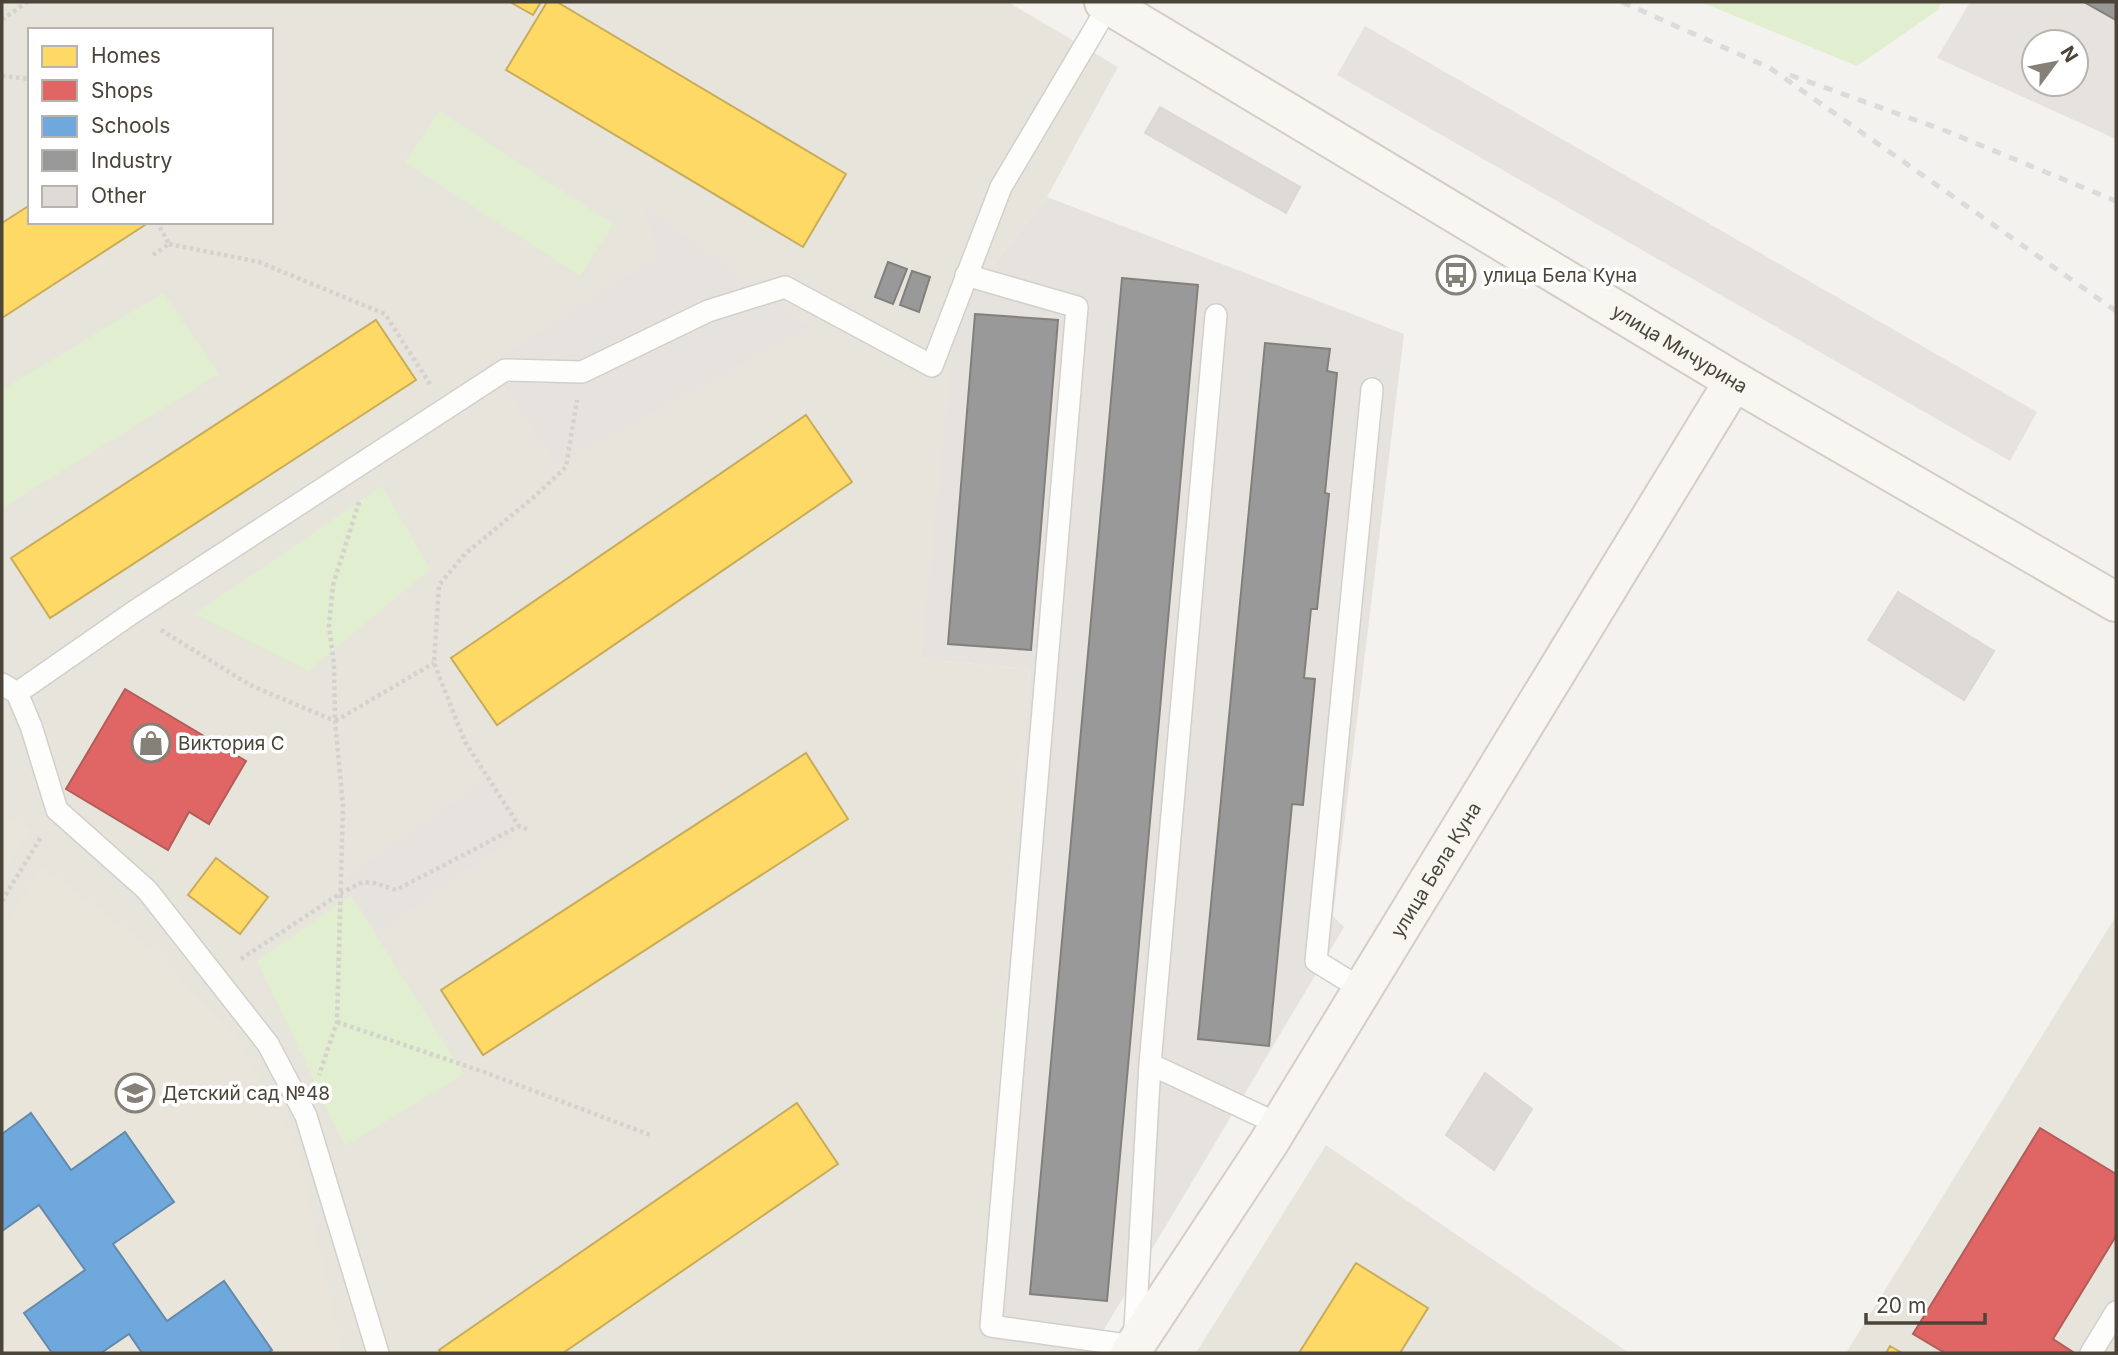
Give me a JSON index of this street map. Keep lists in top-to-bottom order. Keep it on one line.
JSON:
{"streets":{"main road":["улица Мичурина","улица Бела Куна"]},"crossings":[["улица Мичурина","улица Бела Куна"]],"places":{"bus stop":["улица Бела Куна"],"shop":["Виктория С"],"school or university":["Детский сад №48"]},"legend":["Homes","Shops","Schools","Industry","Other"],"scale_bar":"20 m","north":"top right"}
